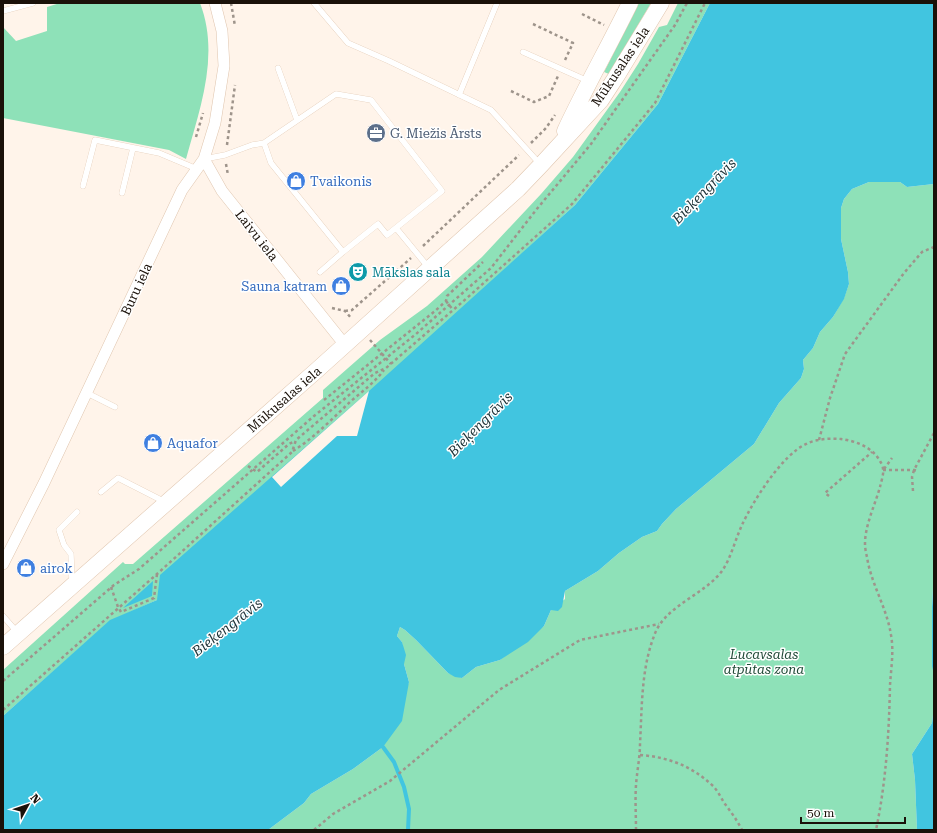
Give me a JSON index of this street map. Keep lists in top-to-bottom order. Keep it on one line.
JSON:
{"streets":{"main road":["Mūkusalas iela"],"street":["Laivu iela","Buru iela"]},"crossings":[["Mūkusalas iela","Laivu iela"],["Laivu iela","Buru iela"]],"water":["Bieķengrāvis"],"parks":["Lucavsalas atpūtas zona"],"places":{"office":["G. Miežis Ārsts"],"shop":["Tvaikonis","Sauna katram","Aquafor","airok"],"theatre":["Mākslas sala"]},"scale_bar":"50 m","north":"top right"}
